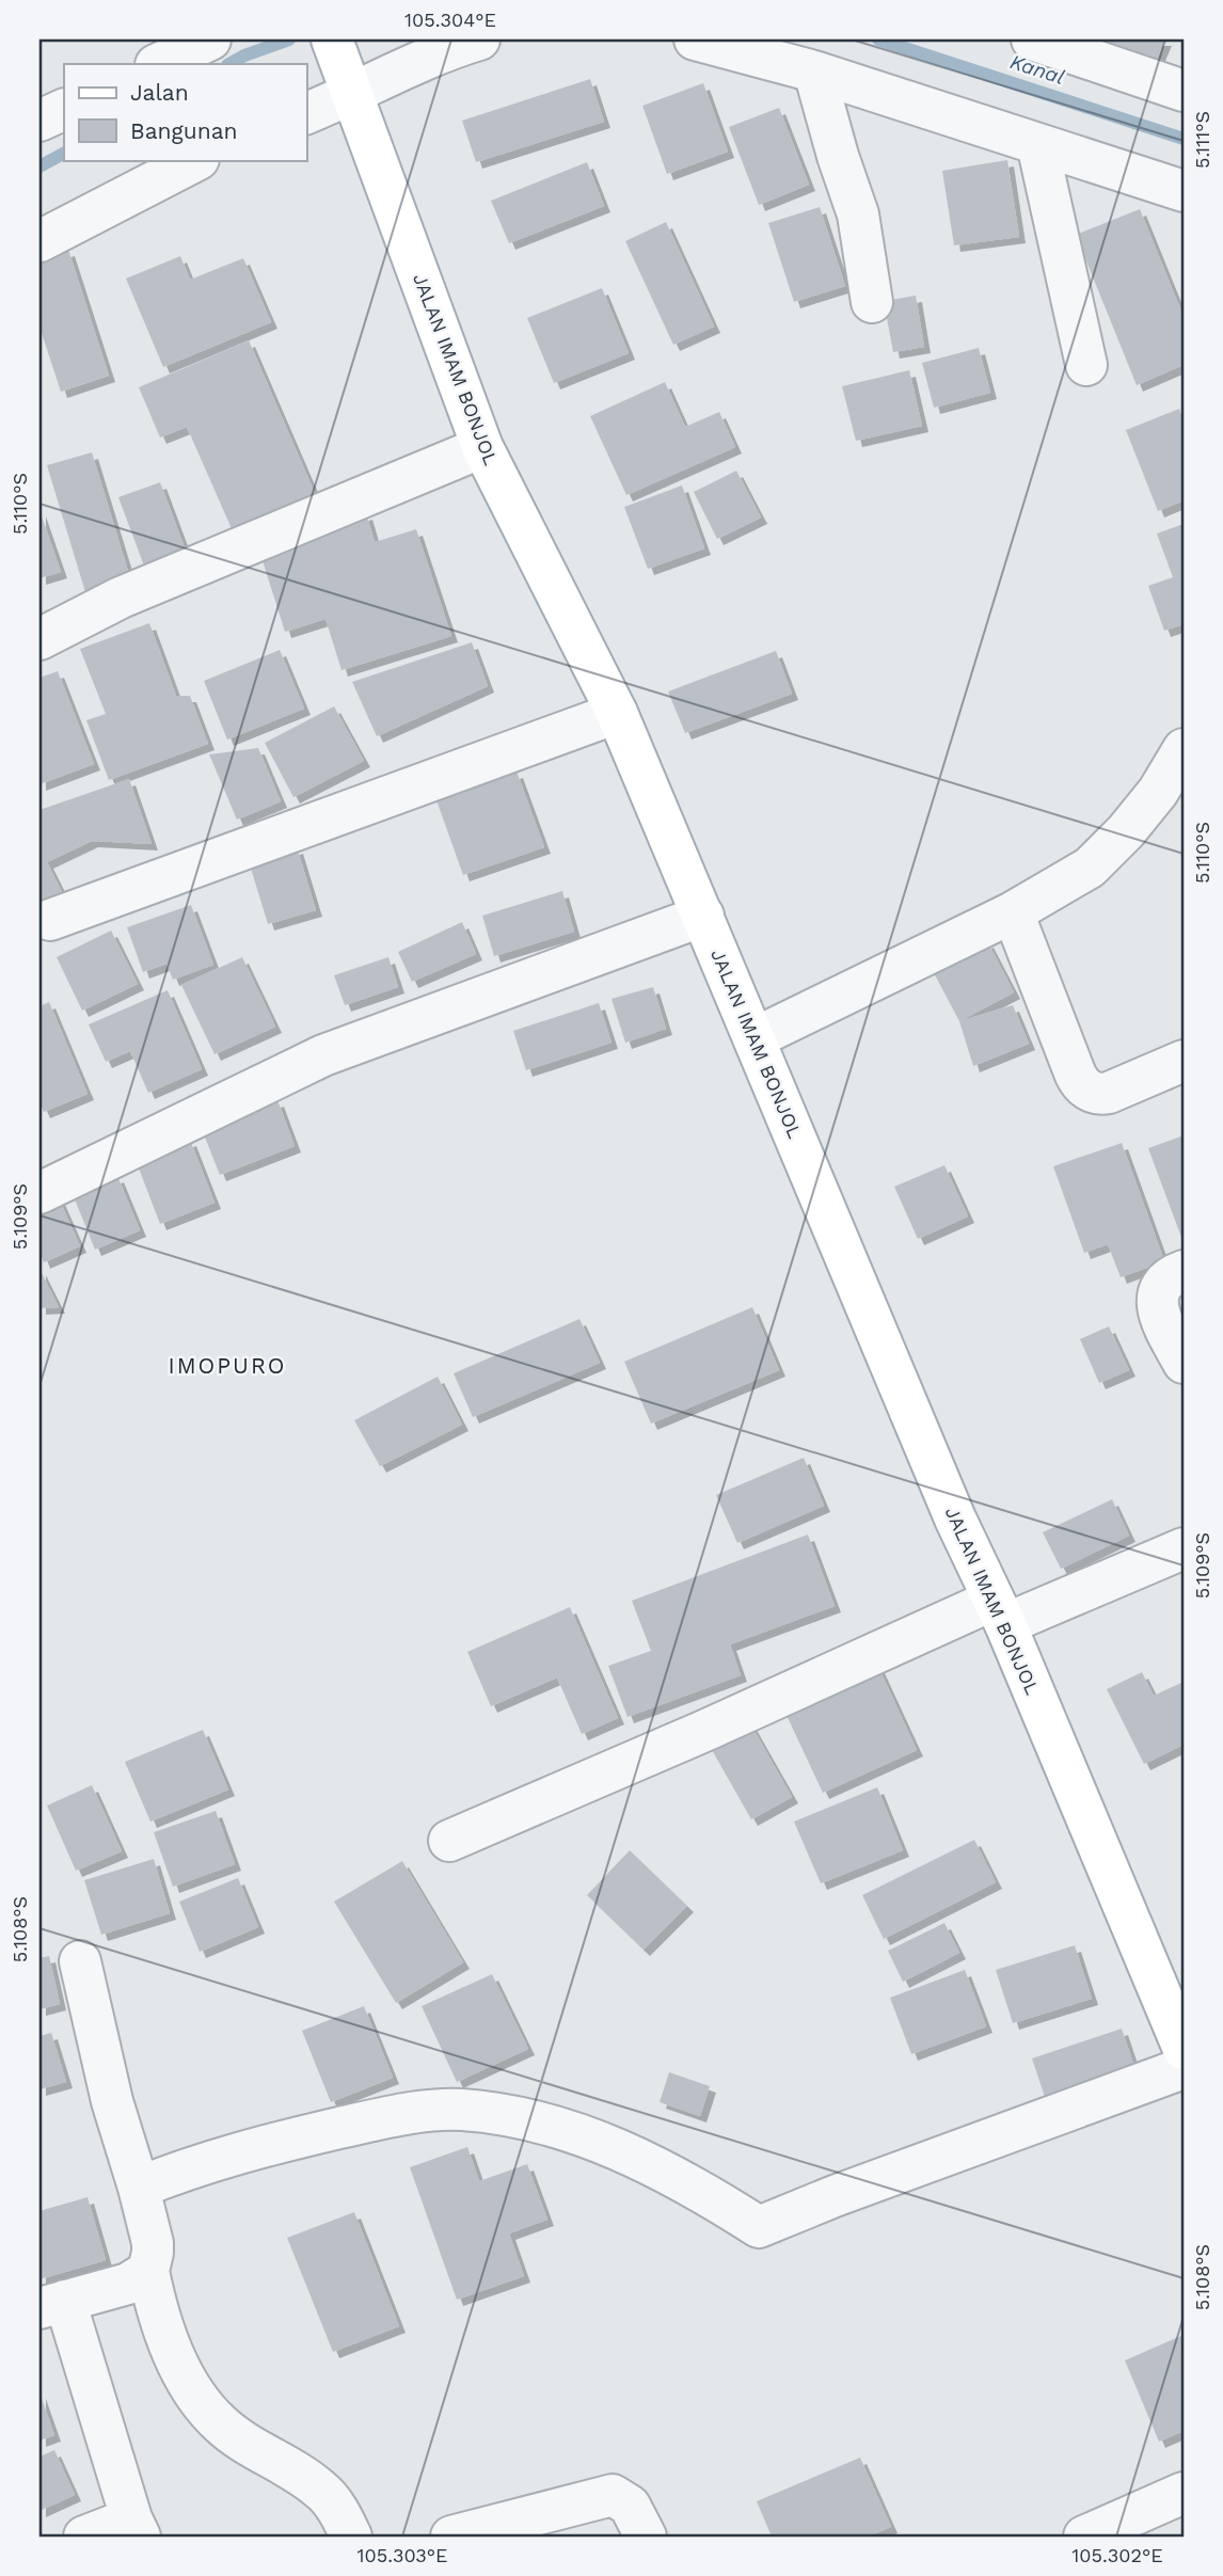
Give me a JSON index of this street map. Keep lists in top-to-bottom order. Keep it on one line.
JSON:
{"streets":{"main road":["JALAN IMAM BONJOL"]},"districts":["IMOPURO"],"water":["Kanal"],"legend":["Jalan","Bangunan"],"coordinates":["105.304°E","5.111°S","5.110°S","5.109°S","5.108°S","105.303°E","105.302°E"]}
